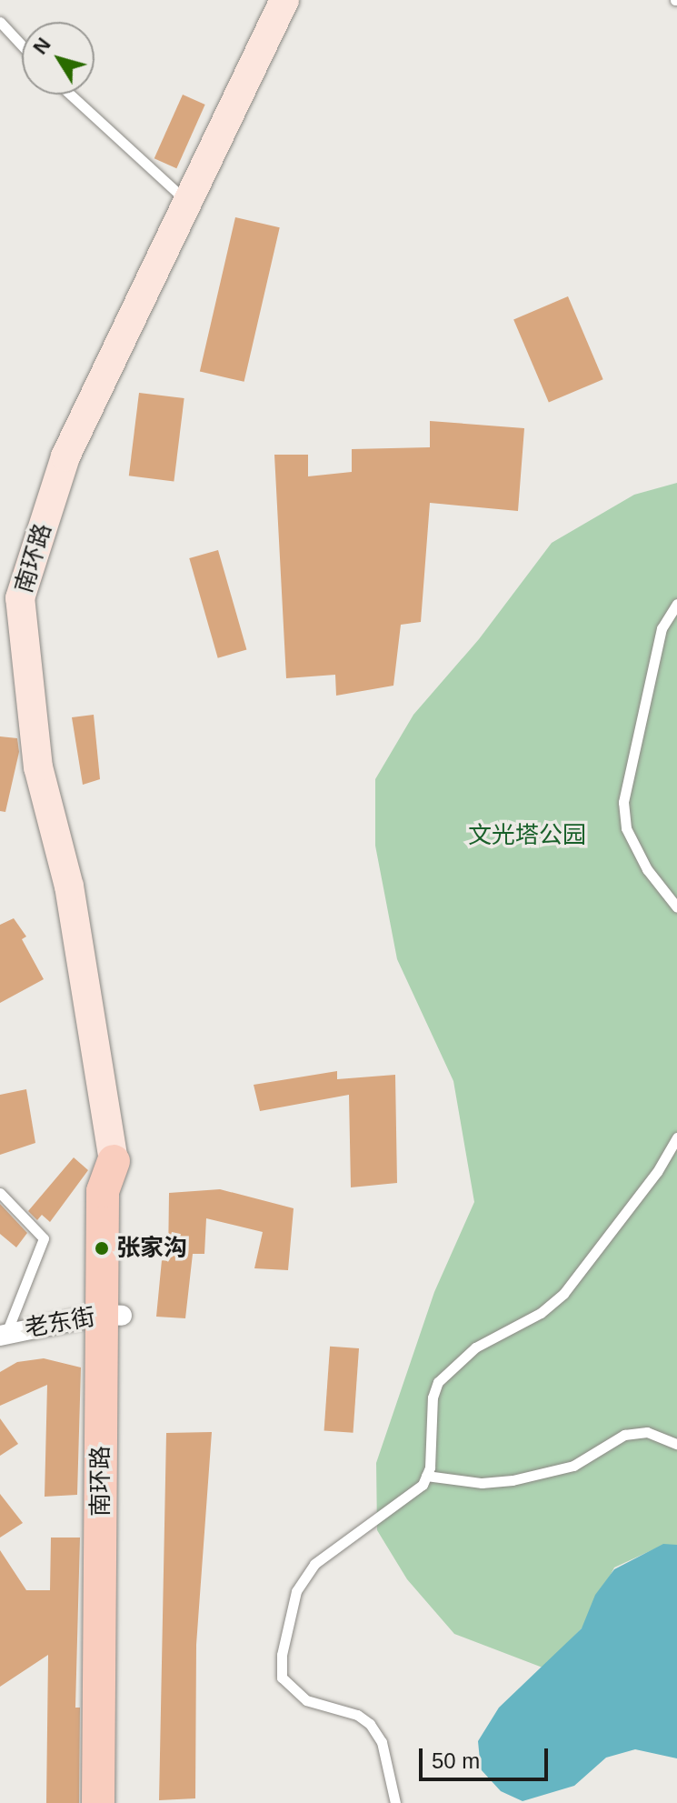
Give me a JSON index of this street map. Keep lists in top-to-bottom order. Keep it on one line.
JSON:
{"streets":{"main road":["南环路"],"street":["老东街"]},"crossings":[["南环路","老东街"]],"parks":["文光塔公园"],"places":["张家沟"],"scale_bar":"50 m","north":"top left"}
